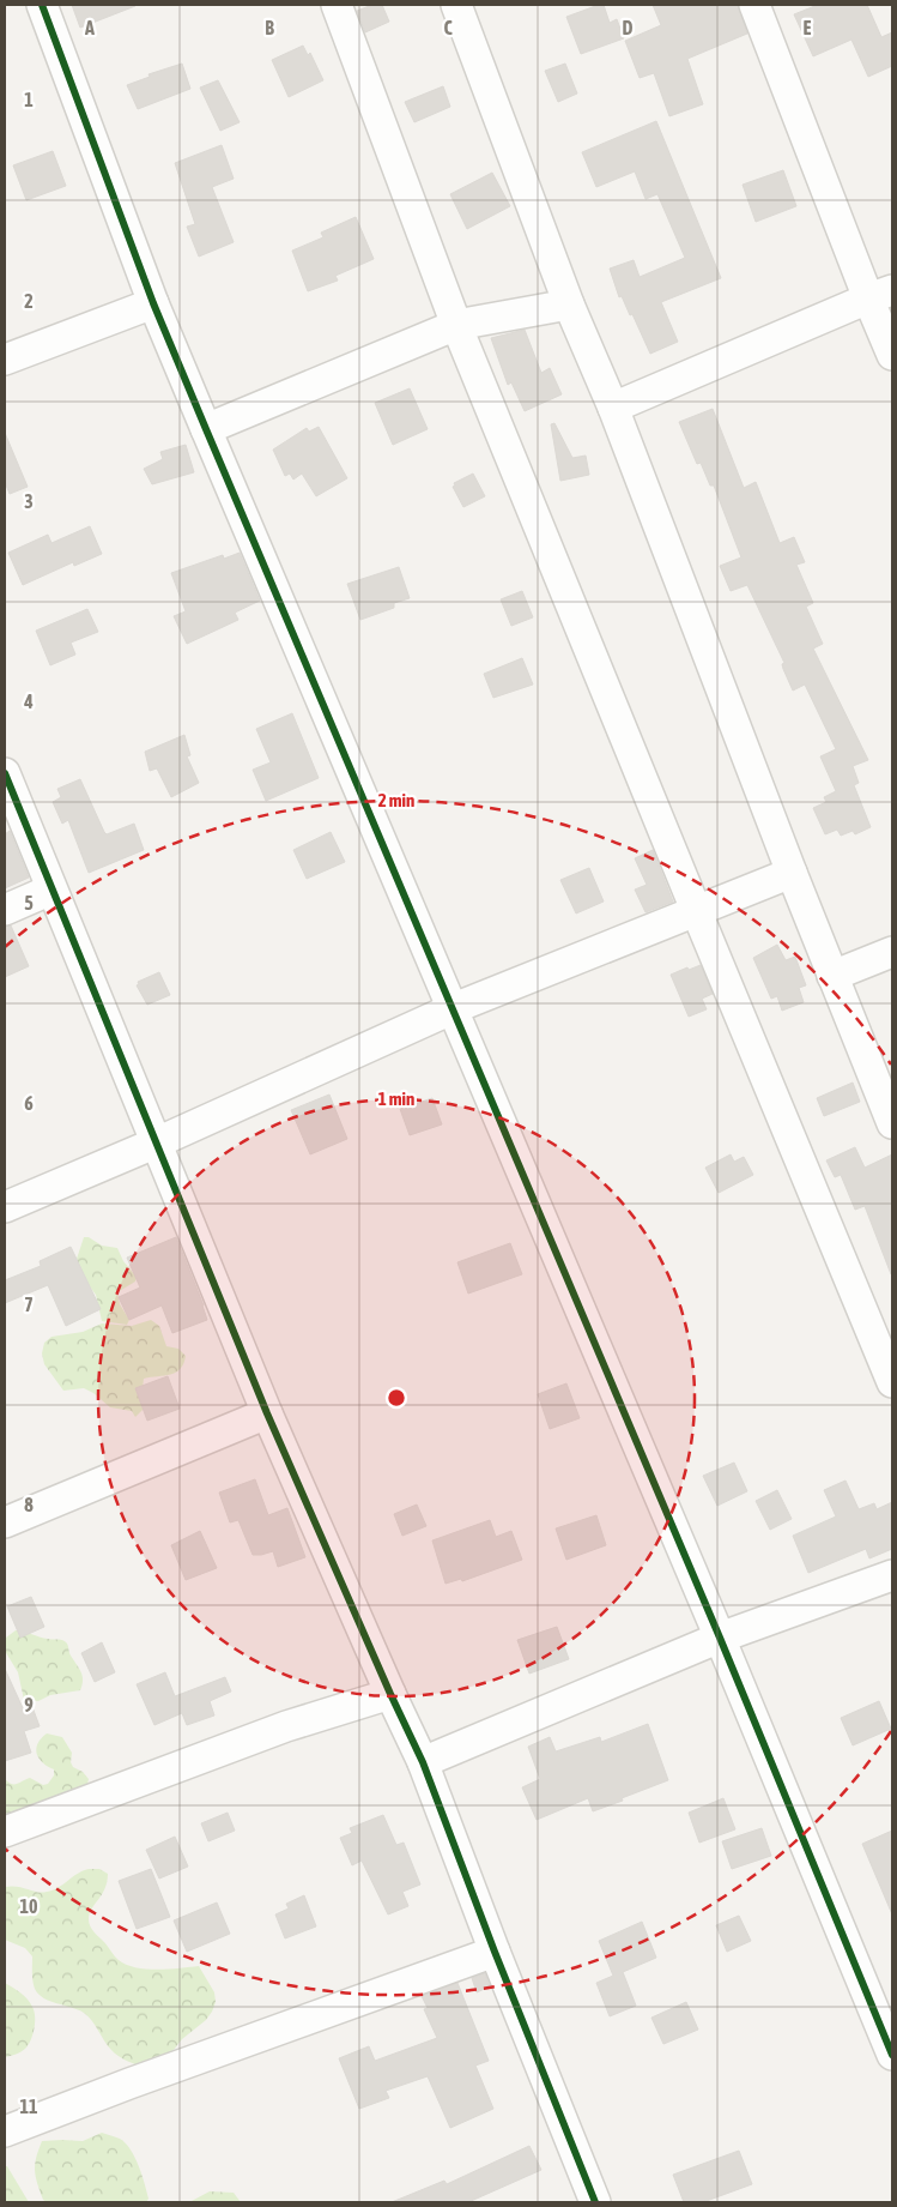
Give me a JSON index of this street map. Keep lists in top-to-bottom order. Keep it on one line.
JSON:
{"grid":{"columns":["A","B","C","D","E"],"rows":["1","2","3","4","5","6","7","8","9","10","11"]},"rings":["2 min","1 min"]}
